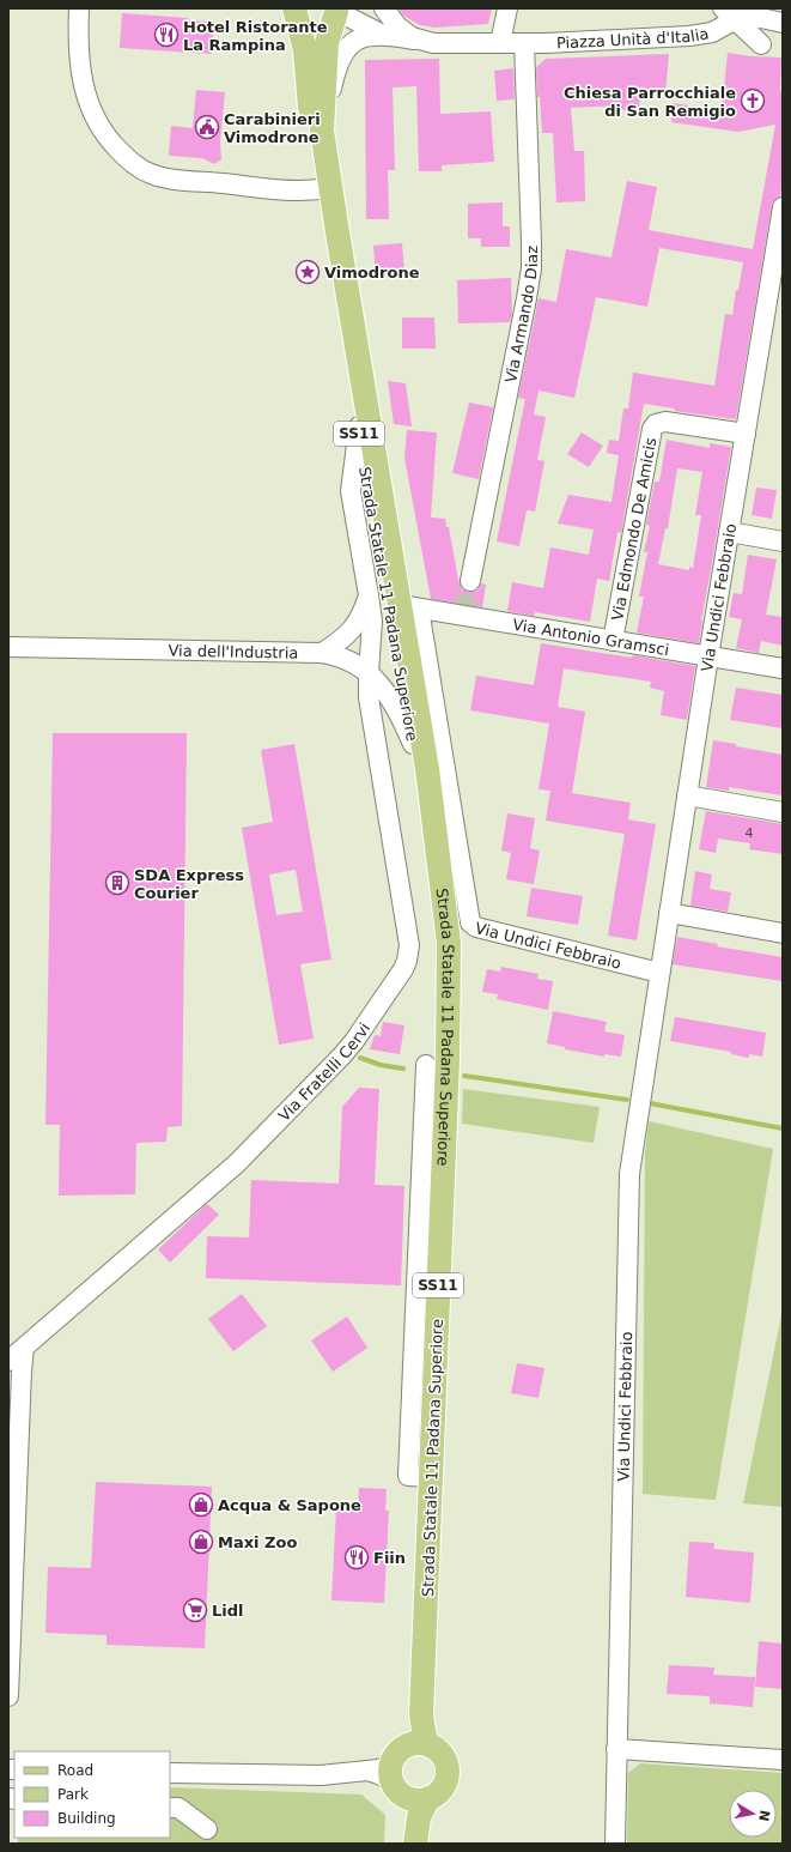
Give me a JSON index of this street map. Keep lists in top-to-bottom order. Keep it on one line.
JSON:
{"streets":{"main road":["SS11","Strada Statale 11 Padana Superiore"],"street":["Piazza Unità d'Italia","Via Armando Diaz","Via Edmondo De Amicis","Via Undici Febbraio","Via Antonio Gramsci","Via dell'Industria","Via Fratelli Cervi"]},"crossings":[["Piazza Unità d'Italia","Via Armando Diaz"],["Via Edmondo De Amicis","Via Undici Febbraio"],["Via Edmondo De Amicis","Via Antonio Gramsci"],["Via Undici Febbraio","Strada Statale 11 Padana Superiore"],["Via Undici Febbraio","Via Antonio Gramsci"],["Strada Statale 11 Padana Superiore","Via Antonio Gramsci"],["Strada Statale 11 Padana Superiore","Via dell'Industria"],["Strada Statale 11 Padana Superiore","Via Fratelli Cervi"],["Via dell'Industria","Via Fratelli Cervi"]],"places":{"restaurant":["Hotel Ristorante La Rampina","Fiin"],"church":["Chiesa Parrocchiale di San Remigio"],"public building":["Carabinieri Vimodrone"],"place":["Vimodrone"],"building":["SDA Express Courier"],"shop":["Acqua & Sapone","Maxi Zoo"],"supermarket":["Lidl"]},"house_numbers":["4"],"legend":["Road","Park","Building"],"north":"right"}
